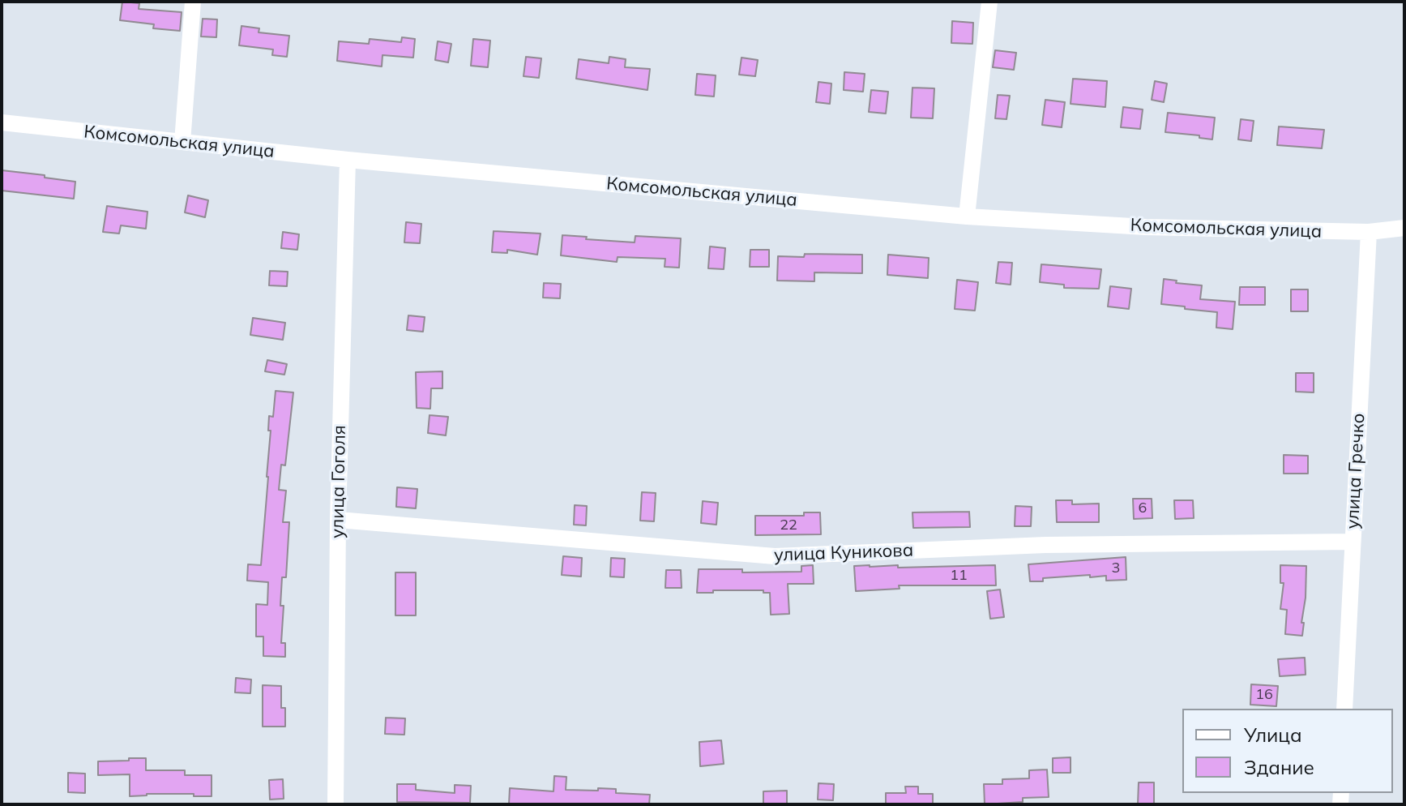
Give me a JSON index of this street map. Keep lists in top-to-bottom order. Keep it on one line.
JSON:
{"streets":{"street":["Комсомольская улица","улица Гречко","улица Гоголя","улица Куникова"]},"crossings":[["Комсомольская улица","улица Гречко"],["Комсомольская улица","улица Гоголя"],["улица Гречко","улица Куникова"],["улица Гоголя","улица Куникова"]],"house_numbers":["6","22","3","11","16"],"legend":["Улица","Здание"]}
